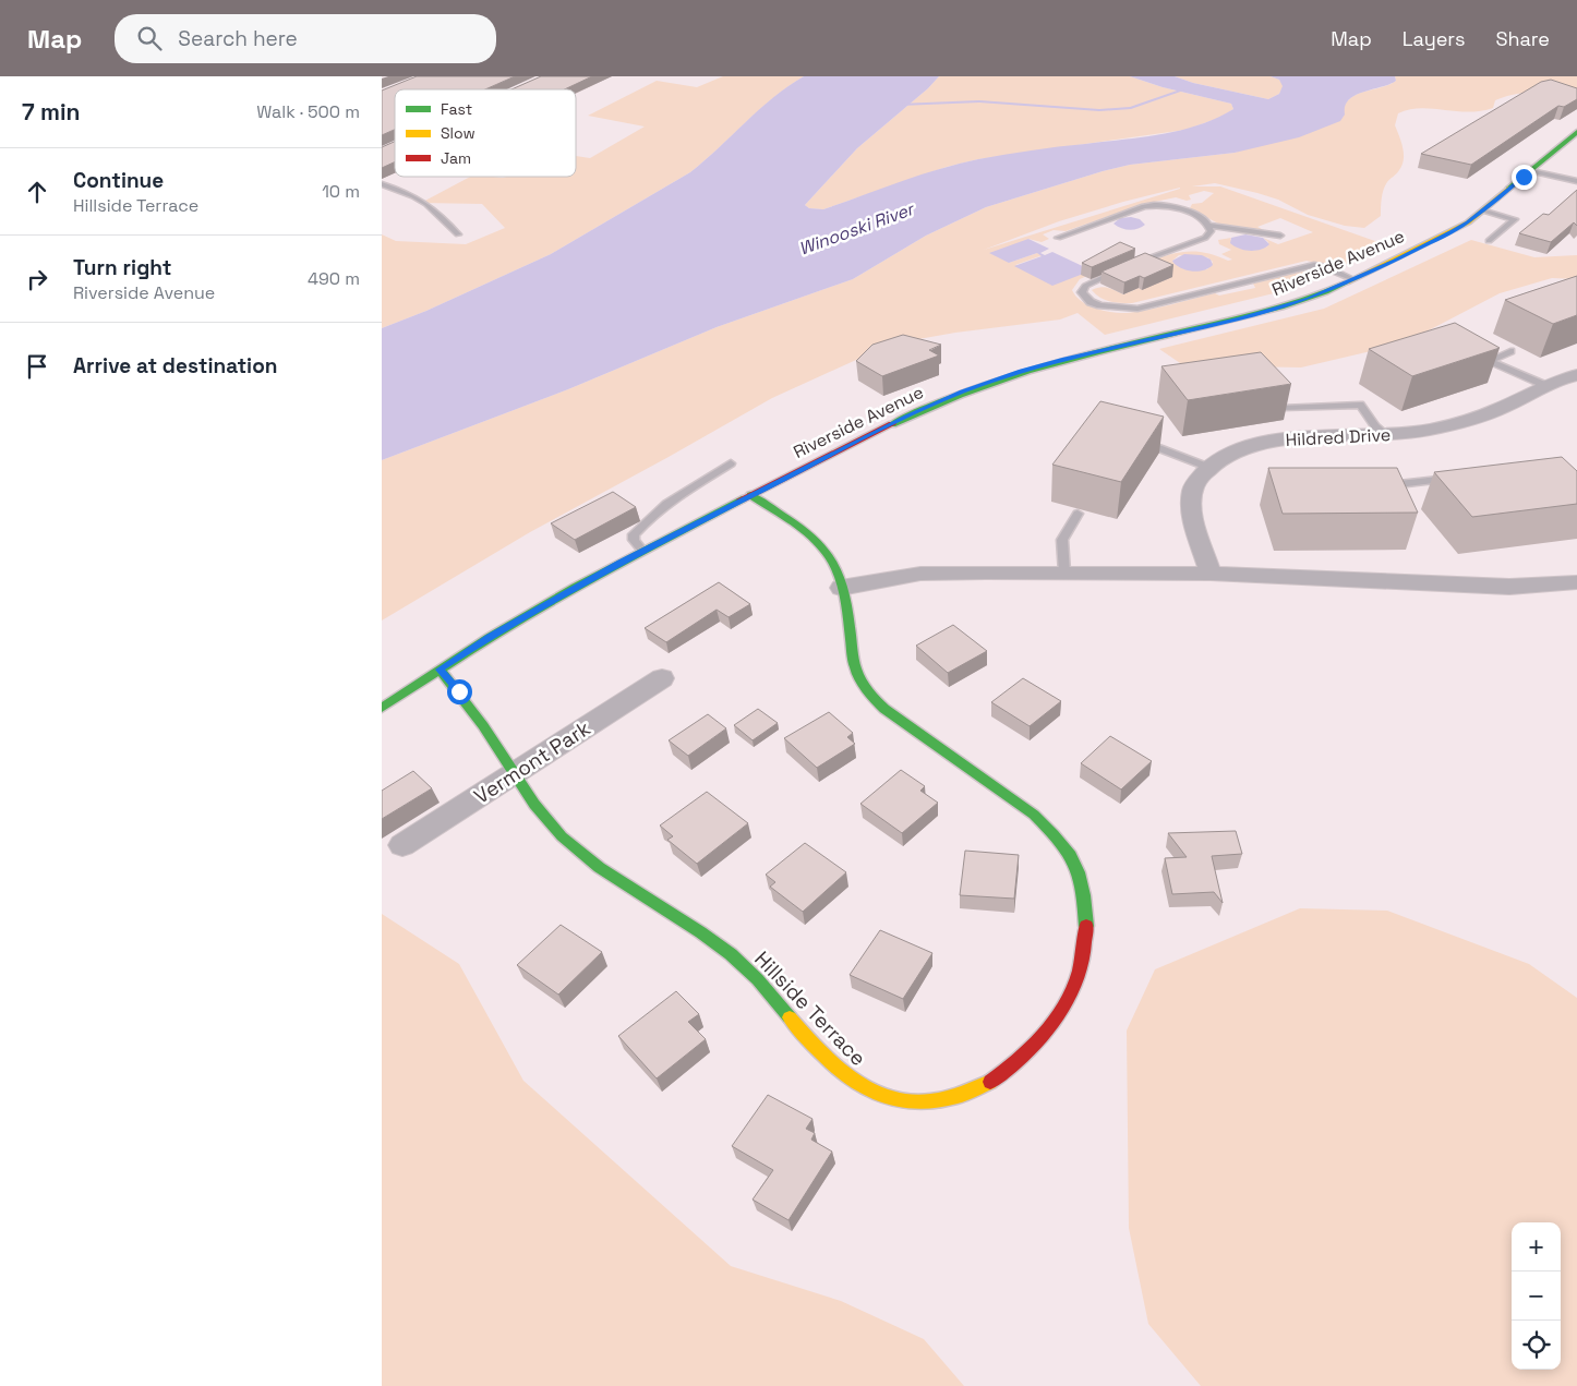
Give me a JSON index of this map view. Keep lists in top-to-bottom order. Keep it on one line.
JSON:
{"streets":{"main road":["Riverside Avenue","Hillside Terrace"],"street":["Hildred Drive","Vermont Park"]},"crossings":[["Riverside Avenue","Hillside Terrace"],["Vermont Park","Hillside Terrace"]],"water":["Winooski River"],"legend":["Fast","Slow","Jam"],"page":{"header":"Map","search":"Search here","nav":["Map","Layers","Share"],"heading":["7 min","Walk · 500 m"],"list":[["Continue","Hillside Terrace","10 m"],["Turn right","Riverside Avenue","490 m"],"Arrive at destination"],"map_buttons":["+","−"]}}
